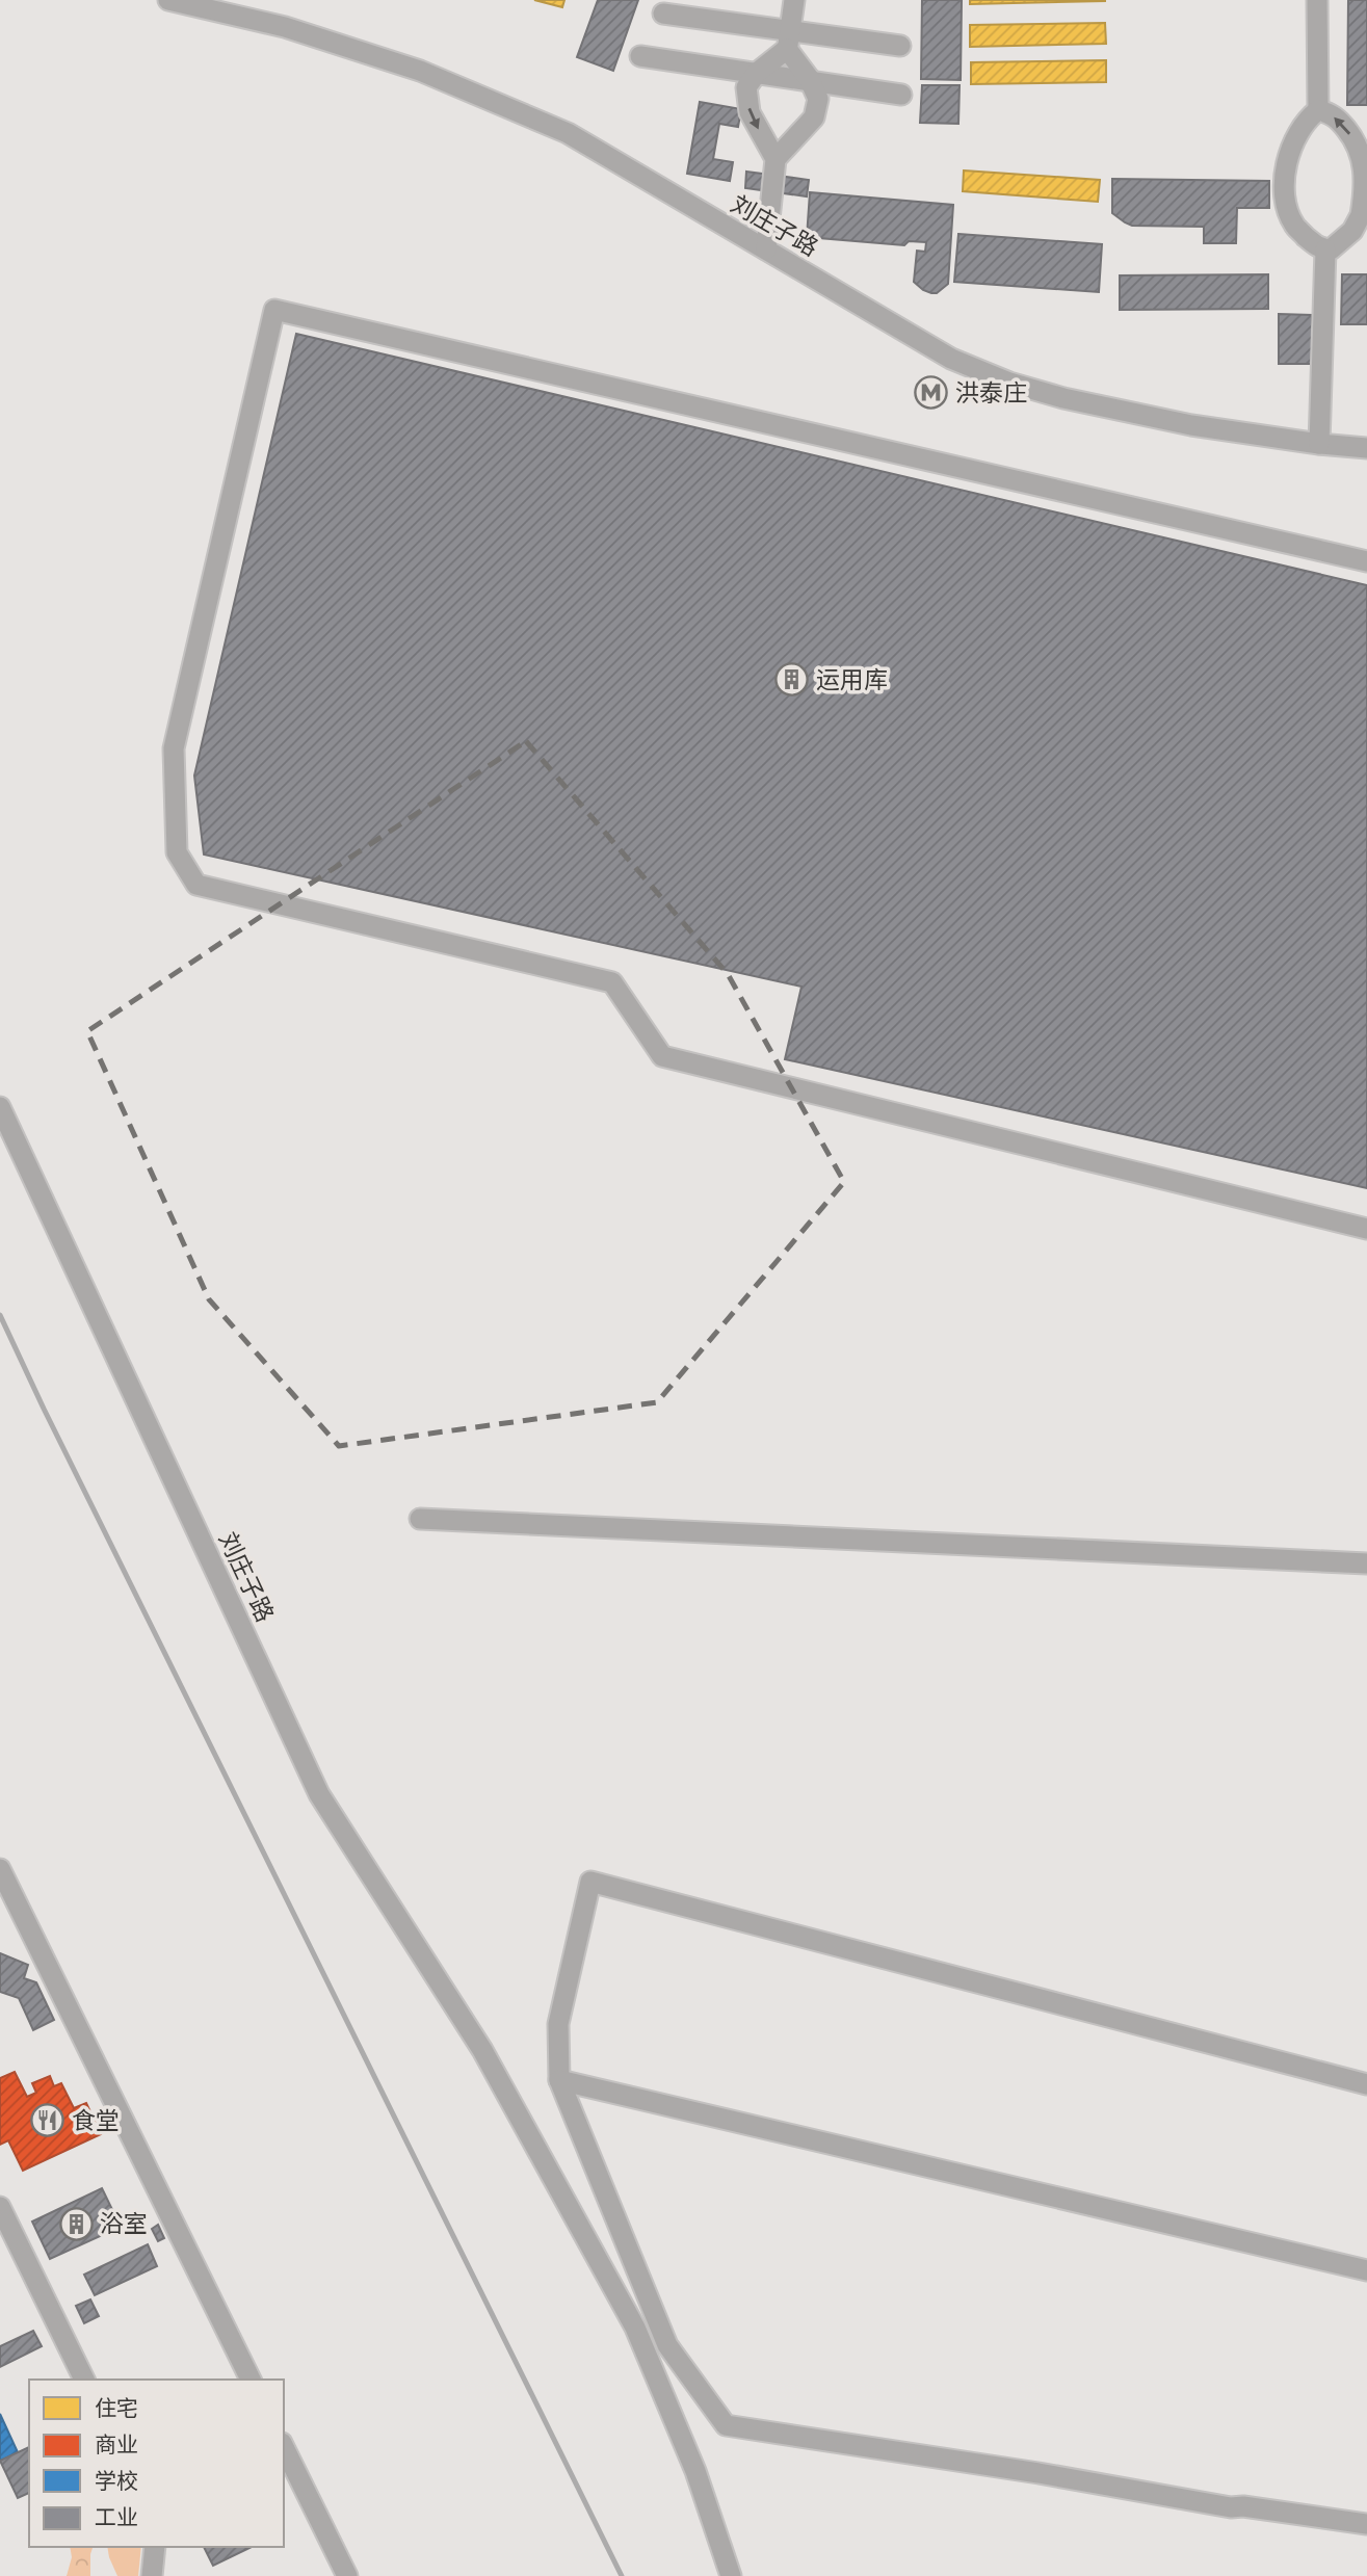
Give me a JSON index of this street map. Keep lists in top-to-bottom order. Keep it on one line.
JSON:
{"streets":{"street":["刘庄子路"]},"places":{"metro station":["洪泰庄"],"building":["运用库","浴室"],"restaurant":["食堂"]},"legend":["住宅","商业","学校","工业"]}
